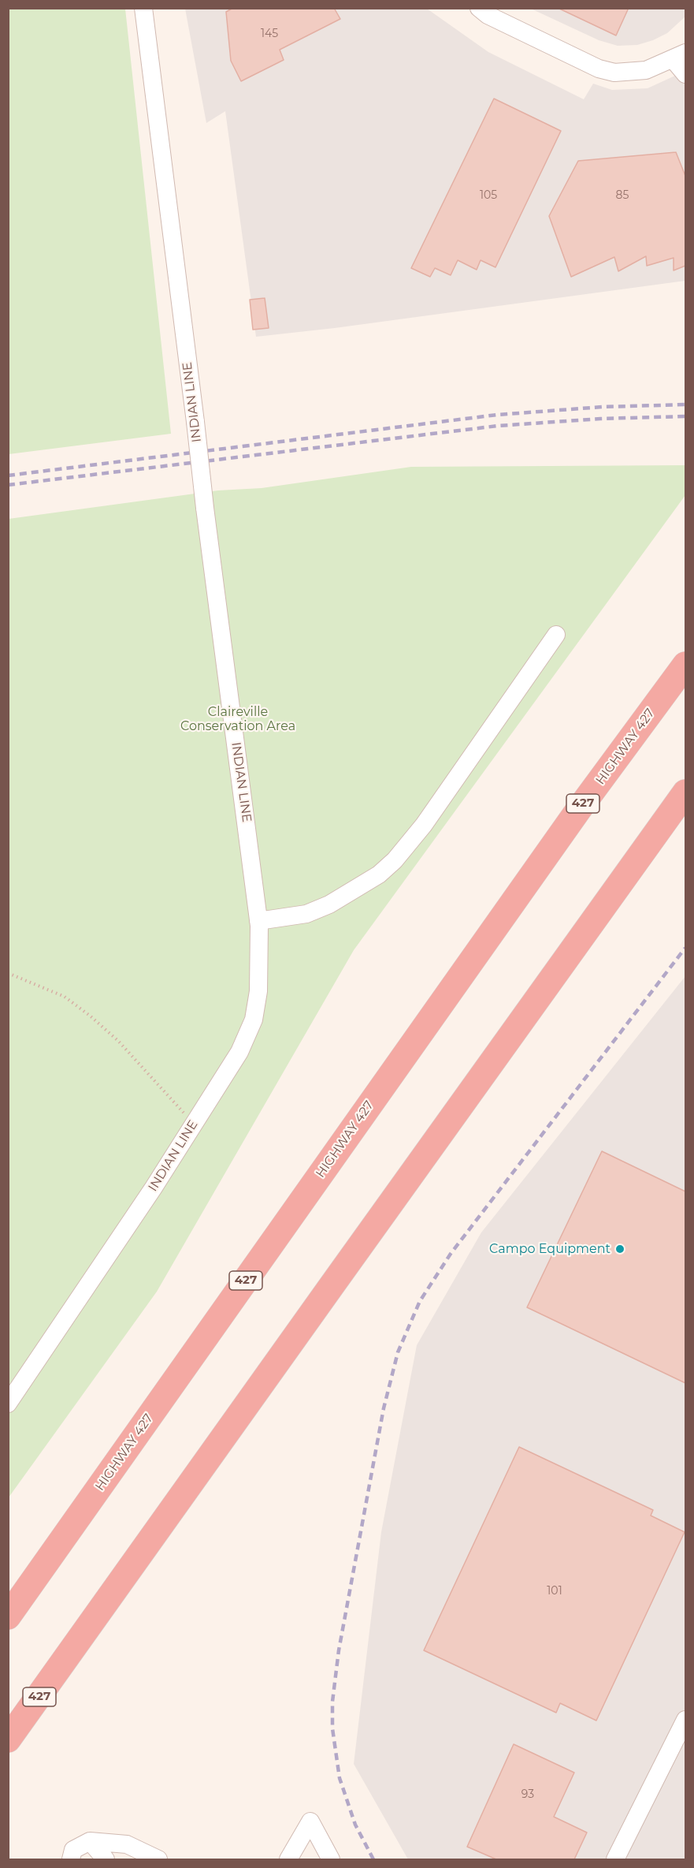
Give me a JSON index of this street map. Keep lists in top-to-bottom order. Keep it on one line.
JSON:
{"streets":{"highway":["HIGHWAY 427","427"],"street":["INDIAN LINE"]},"parks":["Claireville Conservation Area"],"places":["Campo Equipment"],"house_numbers":["145","105","85","101","93"]}
